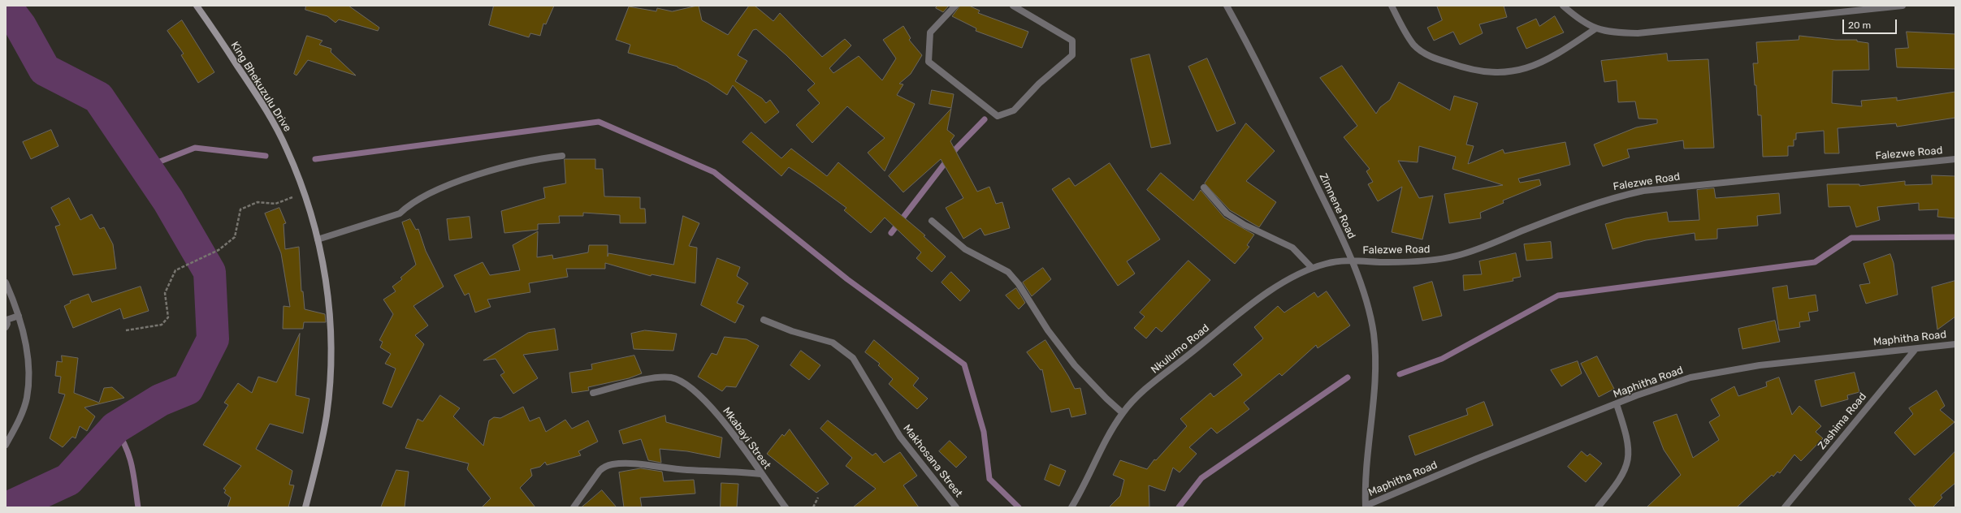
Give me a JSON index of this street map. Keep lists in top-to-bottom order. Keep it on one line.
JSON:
{"streets":{"street":["King Bhekuzulu Drive","Falezwe Road","Zimnene Road","Maphitha Road","Nkulumo Road","Zashima Road","Mkabayi Street","Makhosana Street"]},"crossings":[["Falezwe Road","Zimnene Road"],["Falezwe Road","Nkulumo Road"],["Zimnene Road","Maphitha Road"],["Zimnene Road","Nkulumo Road"],["Maphitha Road","Zashima Road"]],"scale_bar":"20 m"}
